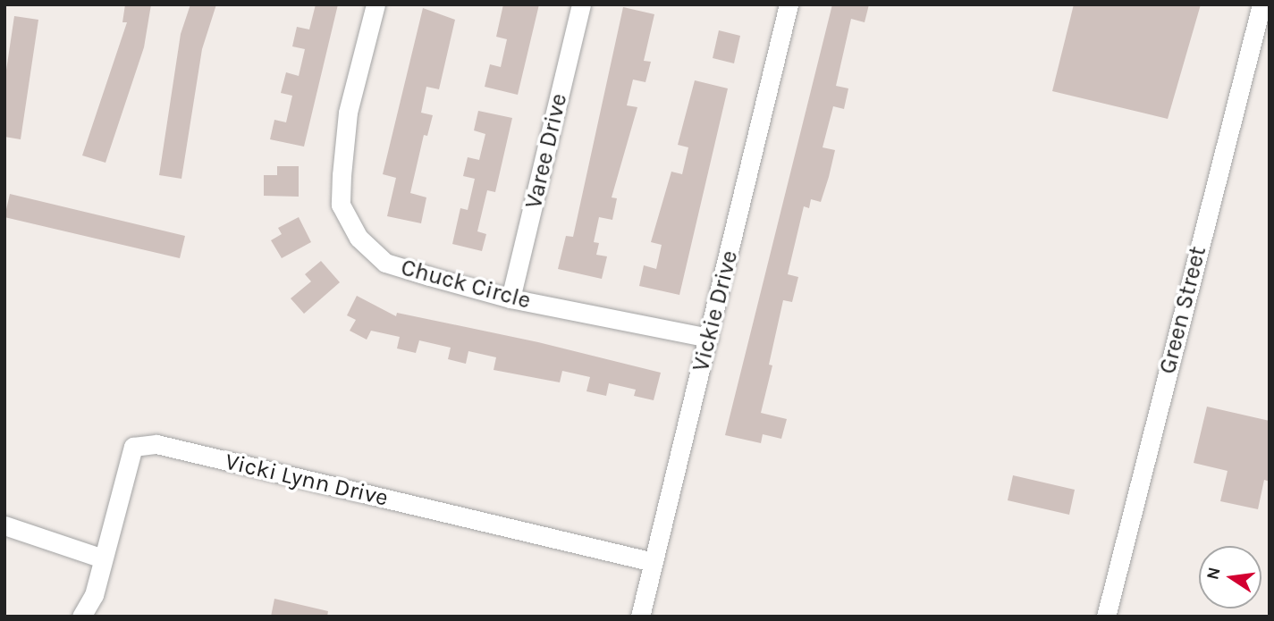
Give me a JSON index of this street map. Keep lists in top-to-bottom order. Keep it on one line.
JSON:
{"streets":{"street":["Varee Drive","Chuck Circle","Green Street","Vickie Drive","Vicki Lynn Drive"]},"crossings":[["Varee Drive","Chuck Circle"],["Chuck Circle","Vickie Drive"],["Vickie Drive","Vicki Lynn Drive"]],"north":"left"}
